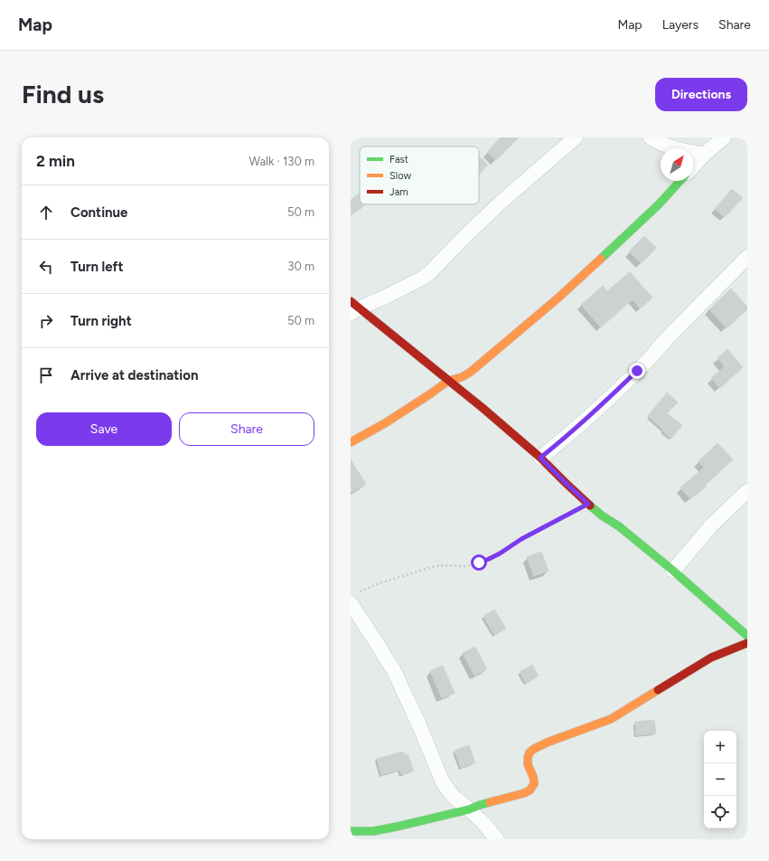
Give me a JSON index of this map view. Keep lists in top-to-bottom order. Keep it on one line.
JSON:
{"legend":["Fast","Slow","Jam"],"north":"top right","page":{"header":"Map","nav":["Map","Layers","Share"],"buttons":["Directions",["Save","Share"]],"title":"Find us","heading":["2 min","Walk · 130 m"],"list":[["Continue","50 m"],["Turn left","30 m"],["Turn right","50 m"],"Arrive at destination"],"map_buttons":["+","−"]}}
